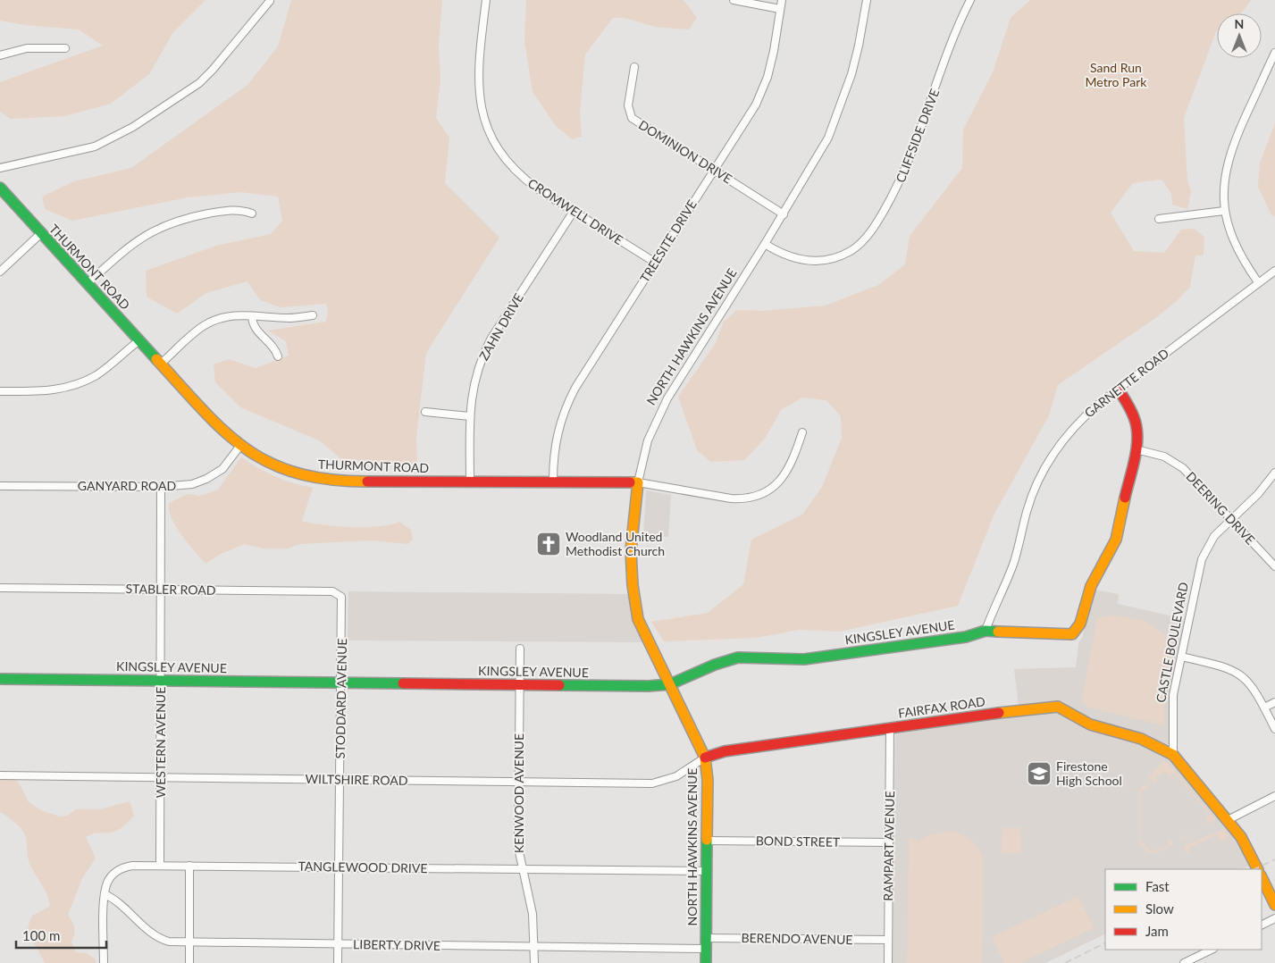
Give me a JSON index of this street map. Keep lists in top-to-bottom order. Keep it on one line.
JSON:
{"streets":{"street":["CLIFFSIDE DRIVE","DOMINION DRIVE","CROMWELL DRIVE","TREESITE DRIVE","THURMONT ROAD","ZAHN DRIVE","NORTH HAWKINS AVENUE","GARNETTE ROAD","GANYARD ROAD","DEERING DRIVE","STABLER ROAD","KINGSLEY AVENUE","CASTLE BOULEVARD","STODDARD AVENUE","FAIRFAX ROAD","WESTERN AVENUE","WILTSHIRE ROAD","KENWOOD AVENUE","BOND STREET","RAMPART AVENUE","TANGLEWOOD DRIVE","BERENDO AVENUE","LIBERTY DRIVE"]},"crossings":[["CLIFFSIDE DRIVE","NORTH HAWKINS AVENUE"],["DOMINION DRIVE","TREESITE DRIVE"],["DOMINION DRIVE","NORTH HAWKINS AVENUE"],["CROMWELL DRIVE","TREESITE DRIVE"],["CROMWELL DRIVE","ZAHN DRIVE"],["TREESITE DRIVE","THURMONT ROAD"],["THURMONT ROAD","ZAHN DRIVE"],["THURMONT ROAD","NORTH HAWKINS AVENUE"],["THURMONT ROAD","GANYARD ROAD"],["NORTH HAWKINS AVENUE","KINGSLEY AVENUE"],["NORTH HAWKINS AVENUE","FAIRFAX ROAD"],["NORTH HAWKINS AVENUE","WILTSHIRE ROAD"],["NORTH HAWKINS AVENUE","BOND STREET"],["NORTH HAWKINS AVENUE","TANGLEWOOD DRIVE"],["NORTH HAWKINS AVENUE","BERENDO AVENUE"],["NORTH HAWKINS AVENUE","LIBERTY DRIVE"],["GARNETTE ROAD","KINGSLEY AVENUE"],["GANYARD ROAD","WESTERN AVENUE"],["DEERING DRIVE","KINGSLEY AVENUE"],["DEERING DRIVE","CASTLE BOULEVARD"],["STABLER ROAD","STODDARD AVENUE"],["STABLER ROAD","WESTERN AVENUE"],["KINGSLEY AVENUE","STODDARD AVENUE"],["KINGSLEY AVENUE","WESTERN AVENUE"],["KINGSLEY AVENUE","KENWOOD AVENUE"],["CASTLE BOULEVARD","FAIRFAX ROAD"],["STODDARD AVENUE","WILTSHIRE ROAD"],["STODDARD AVENUE","TANGLEWOOD DRIVE"],["STODDARD AVENUE","LIBERTY DRIVE"],["FAIRFAX ROAD","WILTSHIRE ROAD"],["FAIRFAX ROAD","RAMPART AVENUE"],["WESTERN AVENUE","WILTSHIRE ROAD"],["WESTERN AVENUE","TANGLEWOOD DRIVE"],["WILTSHIRE ROAD","KENWOOD AVENUE"],["KENWOOD AVENUE","TANGLEWOOD DRIVE"],["KENWOOD AVENUE","LIBERTY DRIVE"],["BOND STREET","RAMPART AVENUE"],["RAMPART AVENUE","BERENDO AVENUE"],["TANGLEWOOD DRIVE","LIBERTY DRIVE"]],"parks":["Sand Run Metro Park"],"places":{"church":["Woodland United Methodist Church"],"school or university":["Firestone High School"]},"legend":["Fast","Slow","Jam"],"scale_bar":"100 m","north":"top"}
